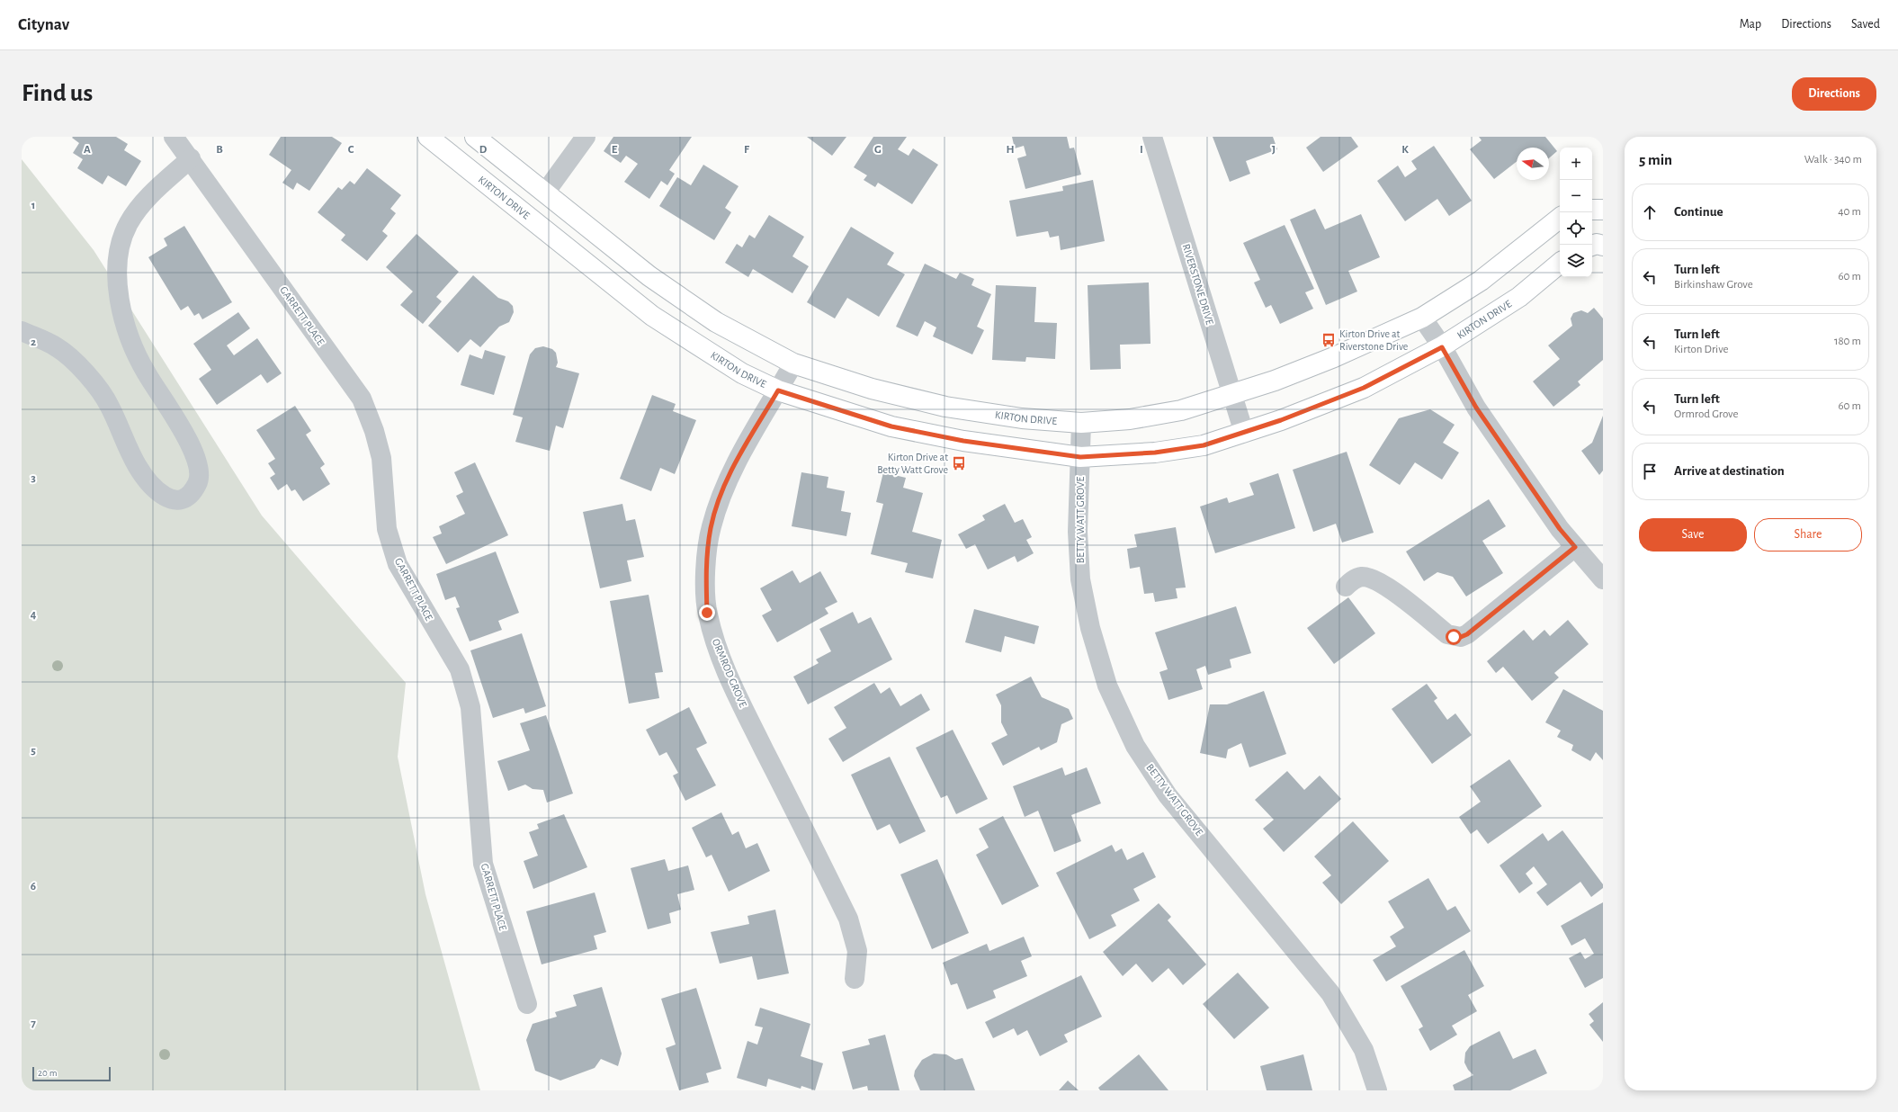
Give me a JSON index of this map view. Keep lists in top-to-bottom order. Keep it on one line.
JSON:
{"streets":{"street":["KIRTON DRIVE","RIVERSTONE DRIVE","GARRETT PLACE","BETTY WATT GROVE","ORMROD GROVE"]},"crossings":[["KIRTON DRIVE","RIVERSTONE DRIVE"],["KIRTON DRIVE","BETTY WATT GROVE"],["KIRTON DRIVE","ORMROD GROVE"]],"places":{"bus stop":["Kirton Drive at Riverstone Drive","Kirton Drive at Betty Watt Grove"]},"scale_bar":"20 m","north":"left","page":{"header":"Citynav","nav":["Map","Directions","Saved"],"buttons":["Directions",["Save","Share"]],"title":"Find us","heading":["5 min","Walk · 340 m"],"map_buttons":["+","−"],"list":[["Continue","40 m"],["Turn left","Birkinshaw Grove","60 m"],["Turn left","Kirton Drive","180 m"],["Turn left","Ormrod Grove","60 m"],"Arrive at destination"],"scale":"20 m"},"grid":{"columns":["A","B","C","D","E","F","G","H","I","J","K"],"rows":["1","2","3","4","5","6","7"]}}
